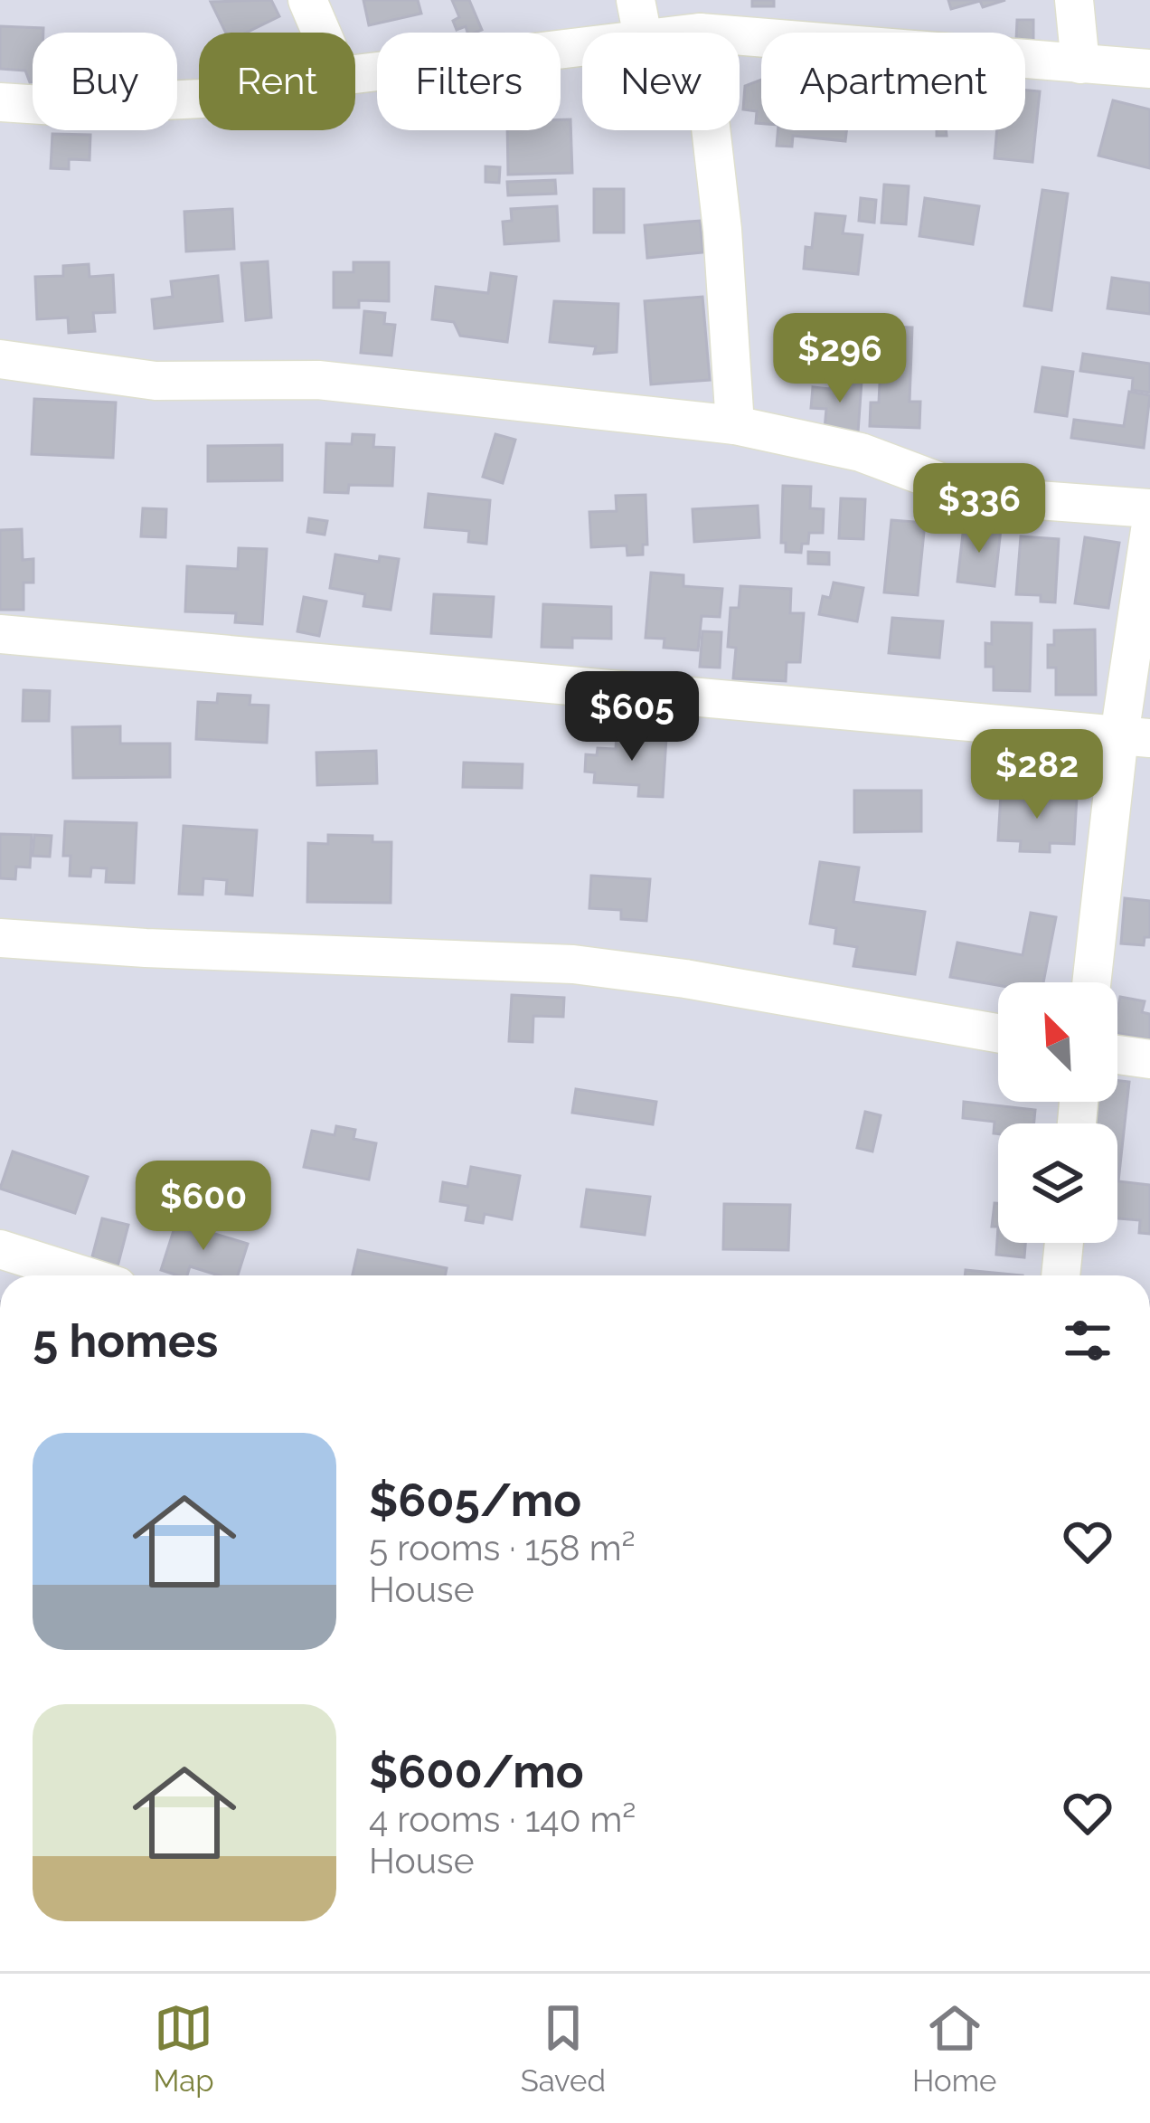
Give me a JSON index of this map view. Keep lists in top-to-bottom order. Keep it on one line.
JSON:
{"north":"top left","page":{"chip":["Buy","Rent","Filters","New","Apartment"],"price":["$296","$336","$605","$282","$600"],"heading":"5 homes","list":[{"name":"$605/mo","note":"5 rooms · 158 m² · House"},{"name":"$600/mo","note":"4 rooms · 140 m² · House"}],"tabs":["Map","Saved","Home"]}}
